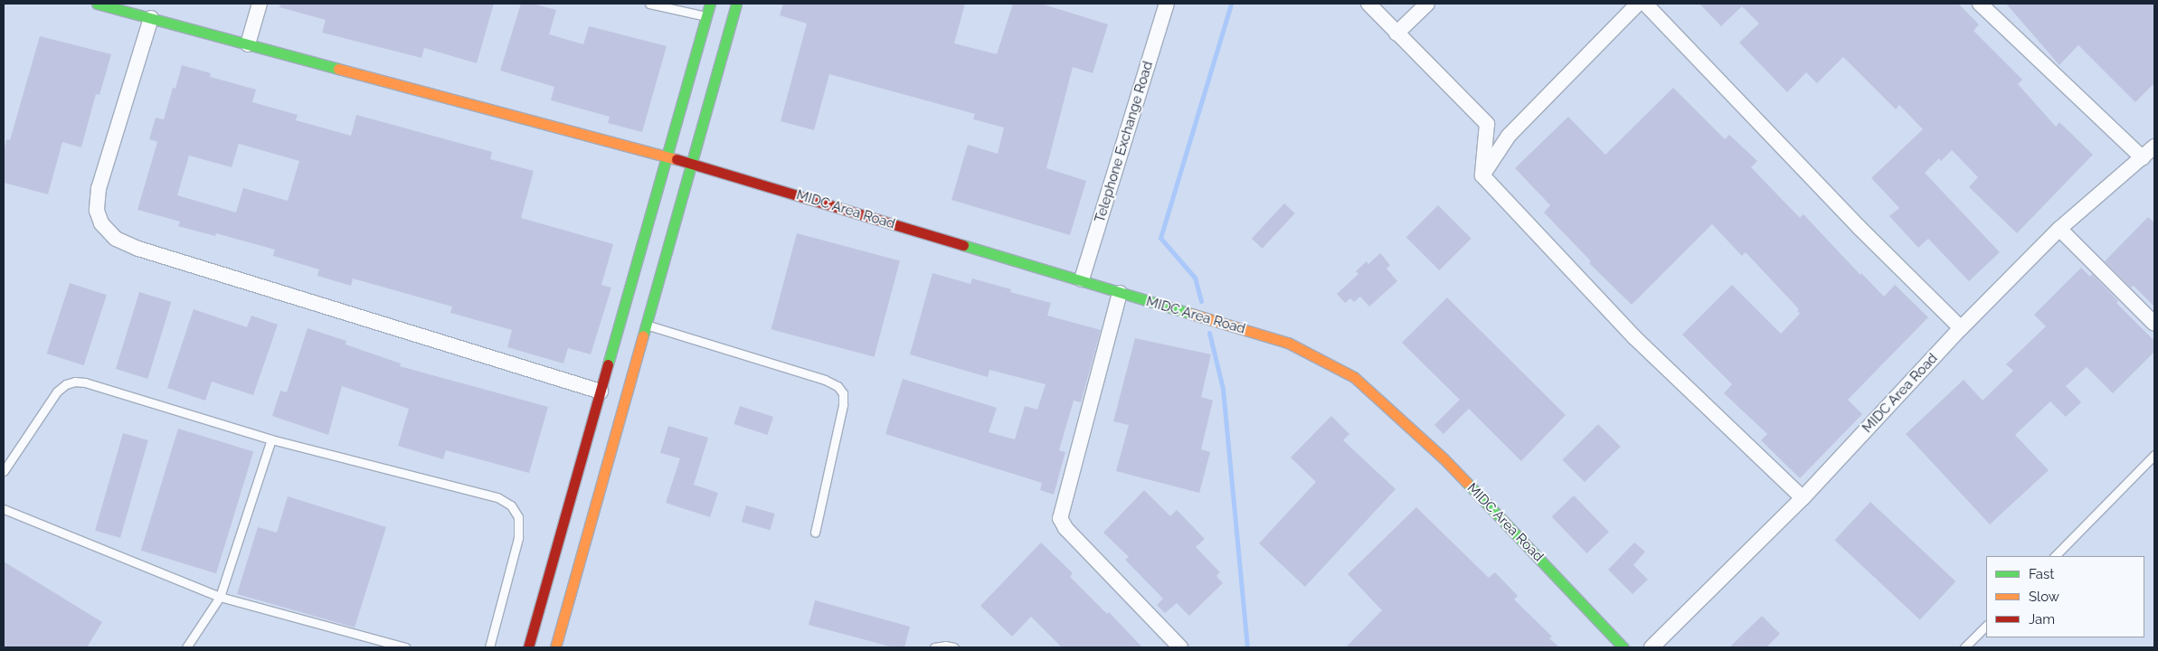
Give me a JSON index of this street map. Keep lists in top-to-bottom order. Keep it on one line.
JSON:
{"streets":{"street":["Telephone Exchange Road","MIDC Area Road"]},"crossings":[["Telephone Exchange Road","MIDC Area Road"]],"legend":["Fast","Slow","Jam"]}
